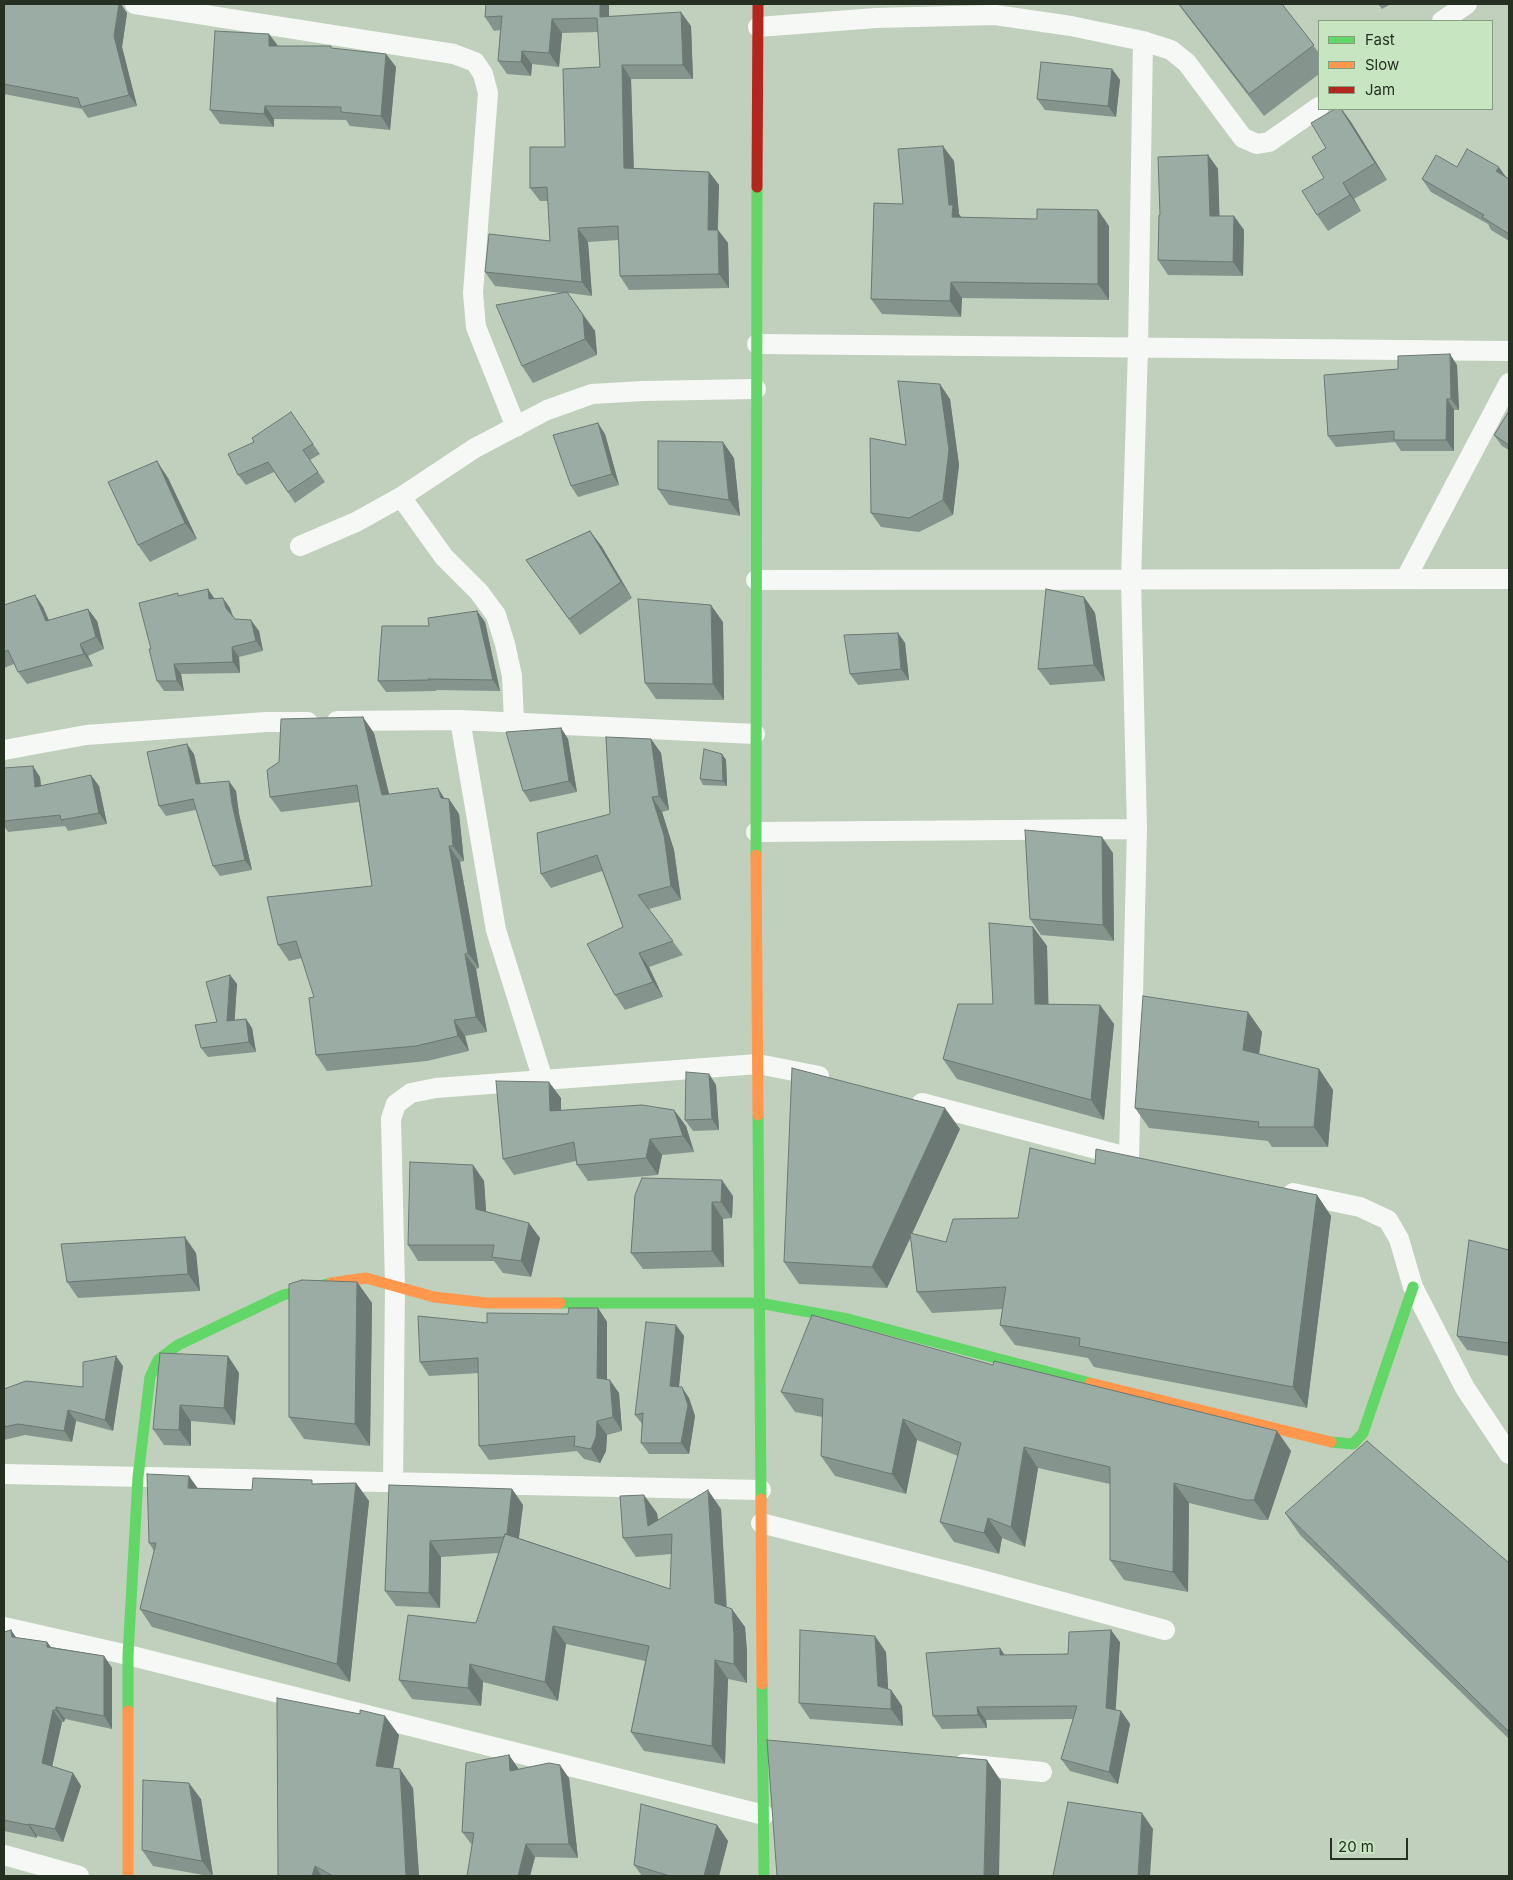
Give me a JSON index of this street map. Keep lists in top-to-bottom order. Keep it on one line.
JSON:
{"legend":["Fast","Slow","Jam"],"scale_bar":"20 m"}
